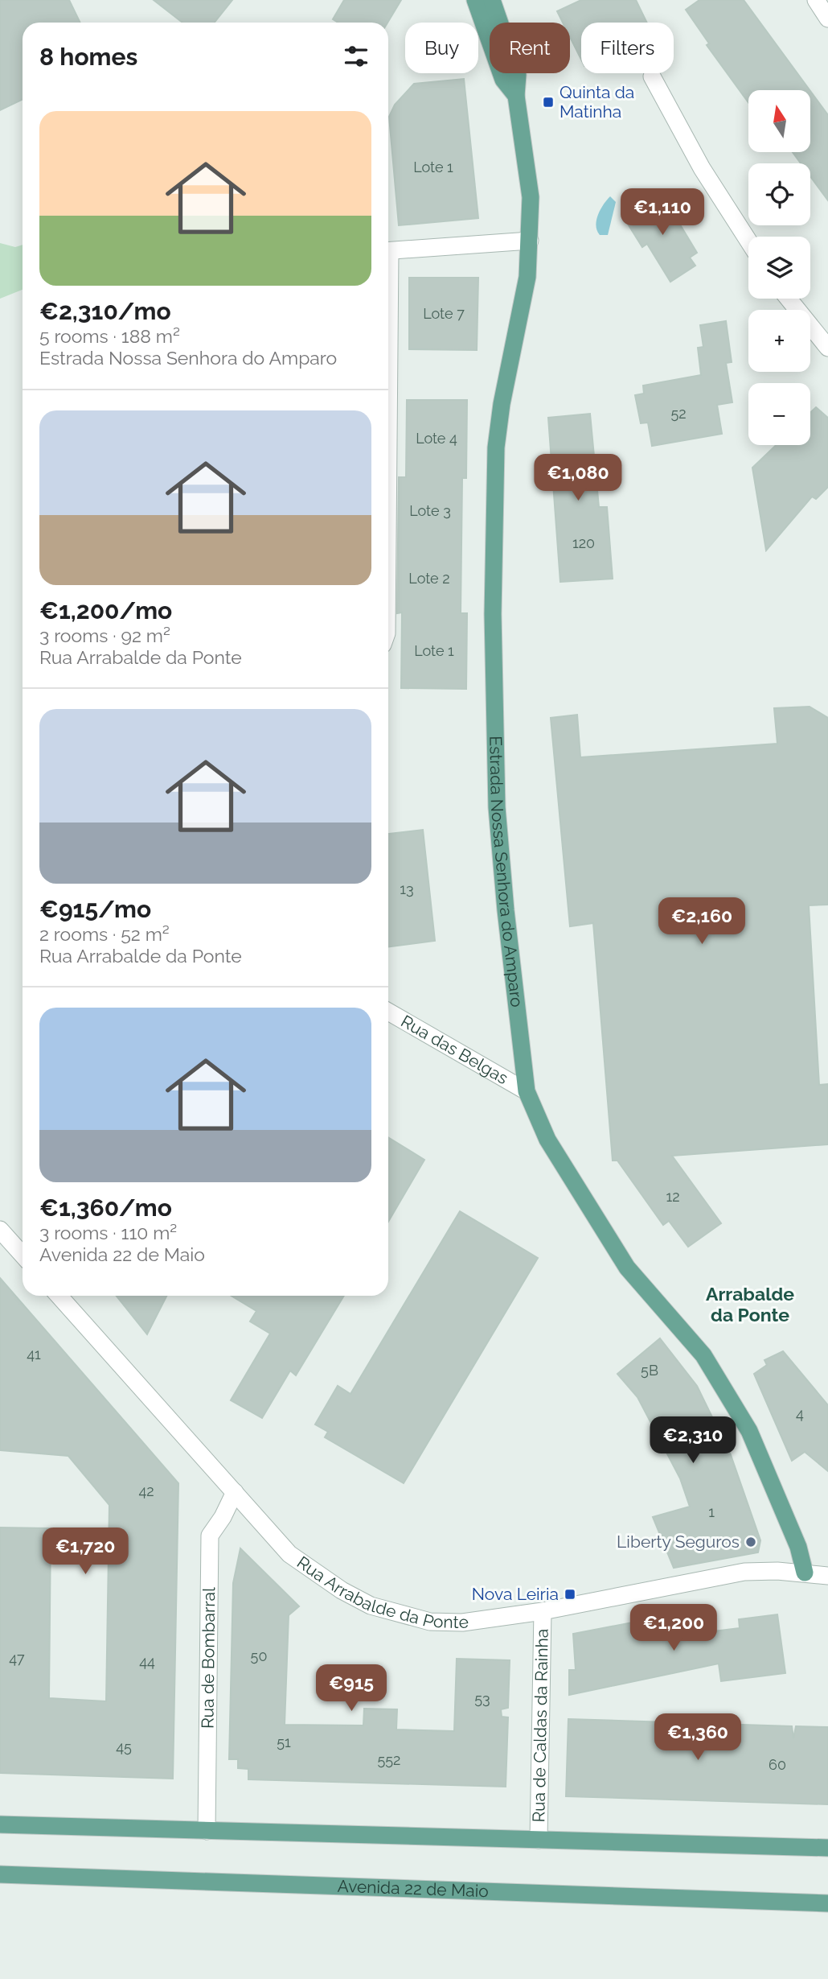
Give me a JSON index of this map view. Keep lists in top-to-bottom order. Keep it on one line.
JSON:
{"streets":{"main road":["Estrada Nossa Senhora do Amparo","Avenida 22 de Maio"],"street":["Rua das Belgas","Rua Arrabalde da Ponte","Rua de Bombarral","Rua de Caldas da Rainha"]},"crossings":[["Estrada Nossa Senhora do Amparo","Rua das Belgas"],["Estrada Nossa Senhora do Amparo","Rua Arrabalde da Ponte"],["Rua Arrabalde da Ponte","Rua de Bombarral"],["Rua Arrabalde da Ponte","Rua de Caldas da Rainha"]],"districts":["Arrabalde da Ponte"],"places":{"transit":["Quinta da Matinha","Nova Leiria"],"other":["Liberty Seguros"]},"house_numbers":["Lote 1","Lote 7","52","Lote 4","Lote 3","120","Lote 2","Lote 1","13","12","41","5B","4","42","1","50","47","44","53","51","45","552","60"],"north":"top","page":{"chip":["Buy","Rent","Filters"],"heading":"8 homes","map_buttons":["+","−"],"list":[{"name":"€2,310/mo","note":"5 rooms · 188 m² · Estrada Nossa Senhora do Amparo"},{"name":"€1,200/mo","note":"3 rooms · 92 m² · Rua Arrabalde da Ponte"},{"name":"€915/mo","note":"2 rooms · 52 m² · Rua Arrabalde da Ponte"},{"name":"€1,360/mo","note":"3 rooms · 110 m² · Avenida 22 de Maio"}],"price":["€1,110","€1,080","€2,160","€2,310","€1,720","€1,200","€915","€1,360"]}}
